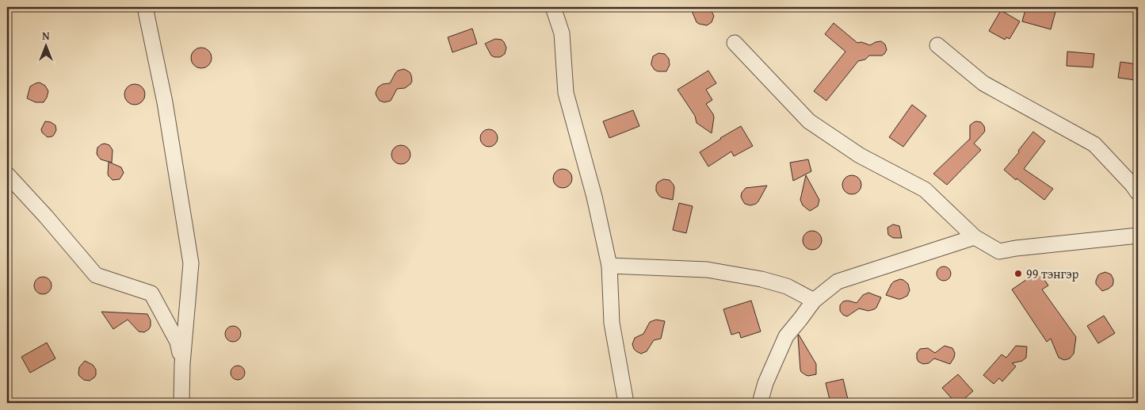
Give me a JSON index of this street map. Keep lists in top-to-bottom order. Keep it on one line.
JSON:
{"places":["99 тэнгэр"],"north":"top"}
